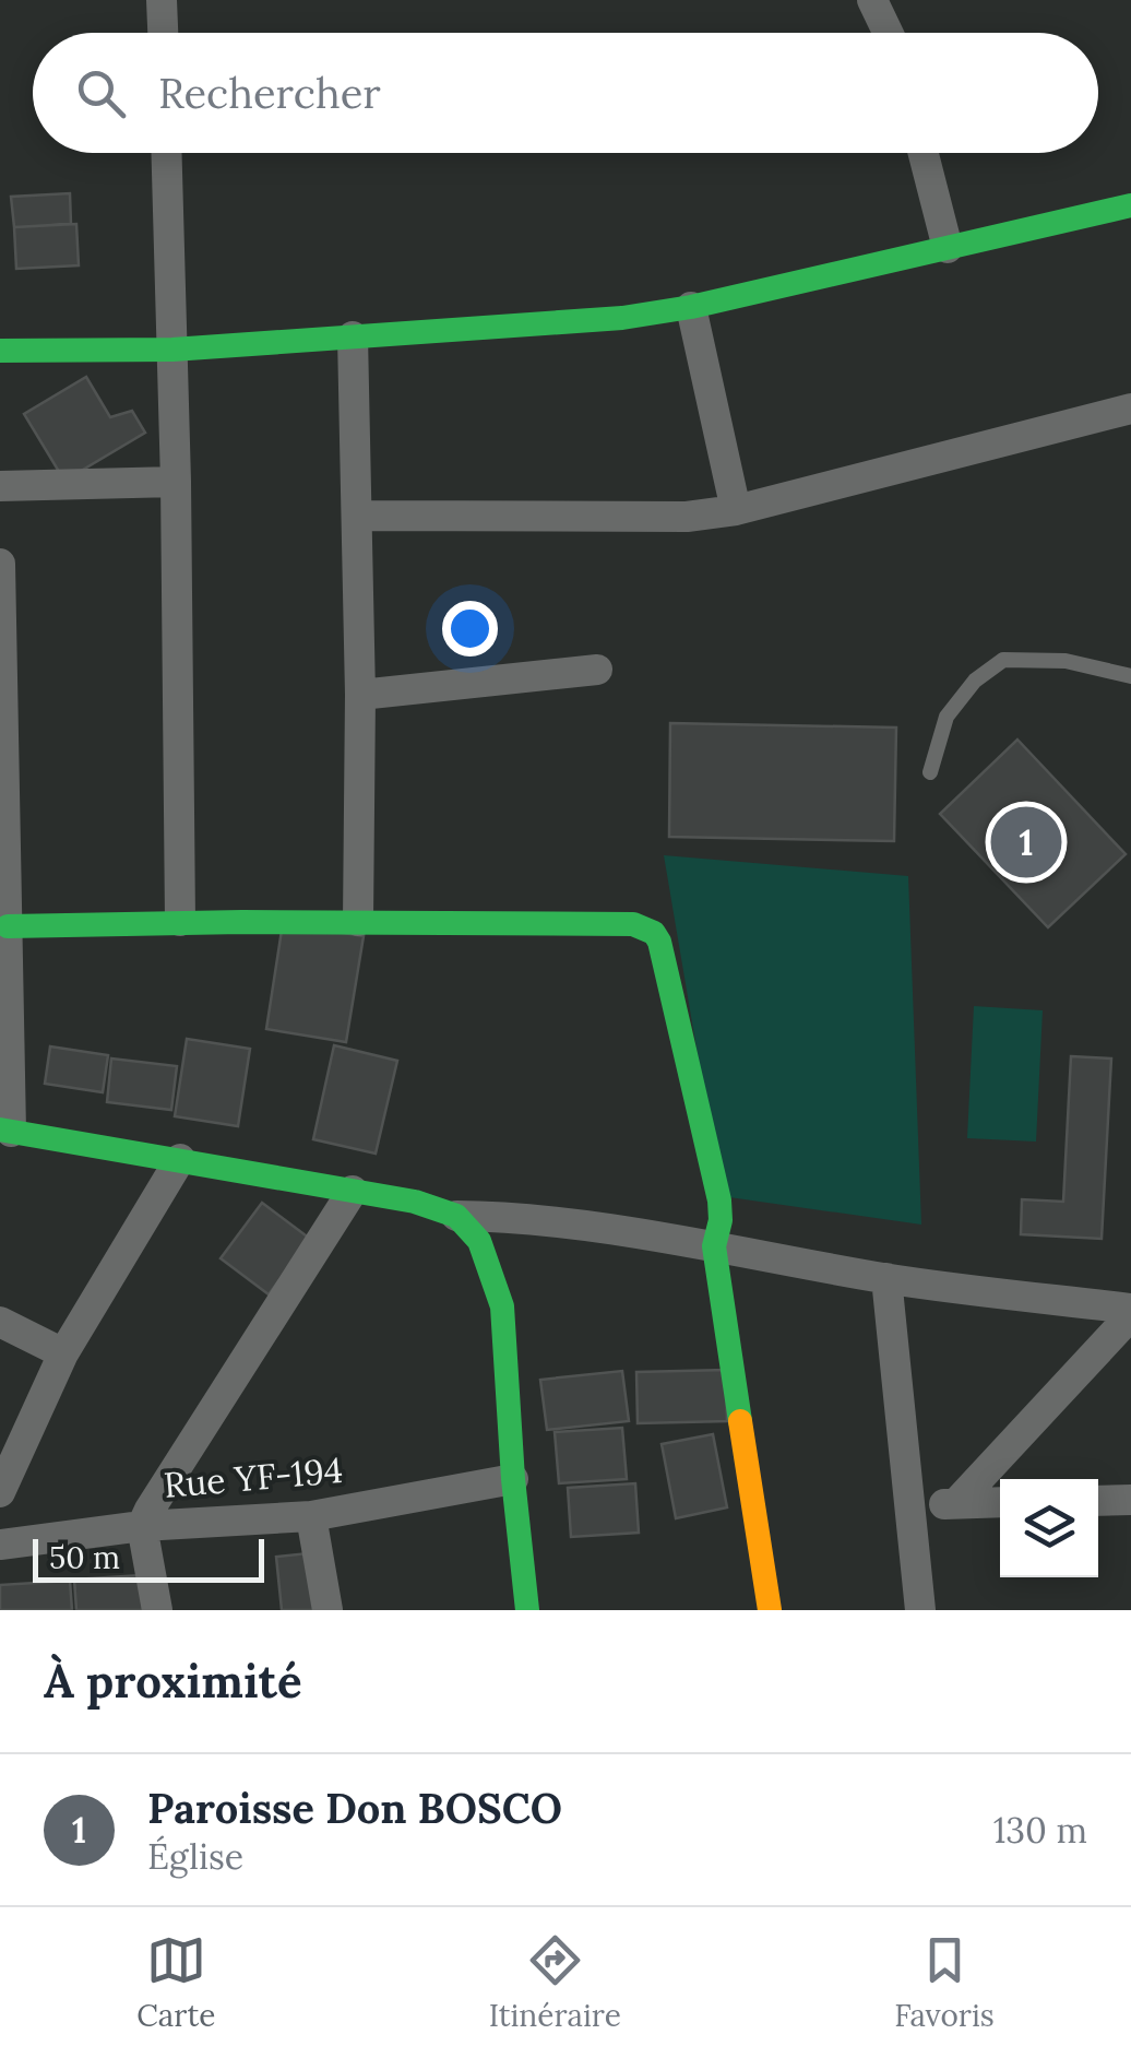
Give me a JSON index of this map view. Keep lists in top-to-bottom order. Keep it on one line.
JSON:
{"streets":{"street":["Rue YF-194"]},"scale_bar":"50 m","page":{"search":"Rechercher","pins":"1","scale":"50 m","heading":"À proximité","list":[{"mark":"1","name":"Paroisse Don BOSCO","note":"Église","value":"130 m"}],"nav":["Carte","Itinéraire","Favoris"]}}
